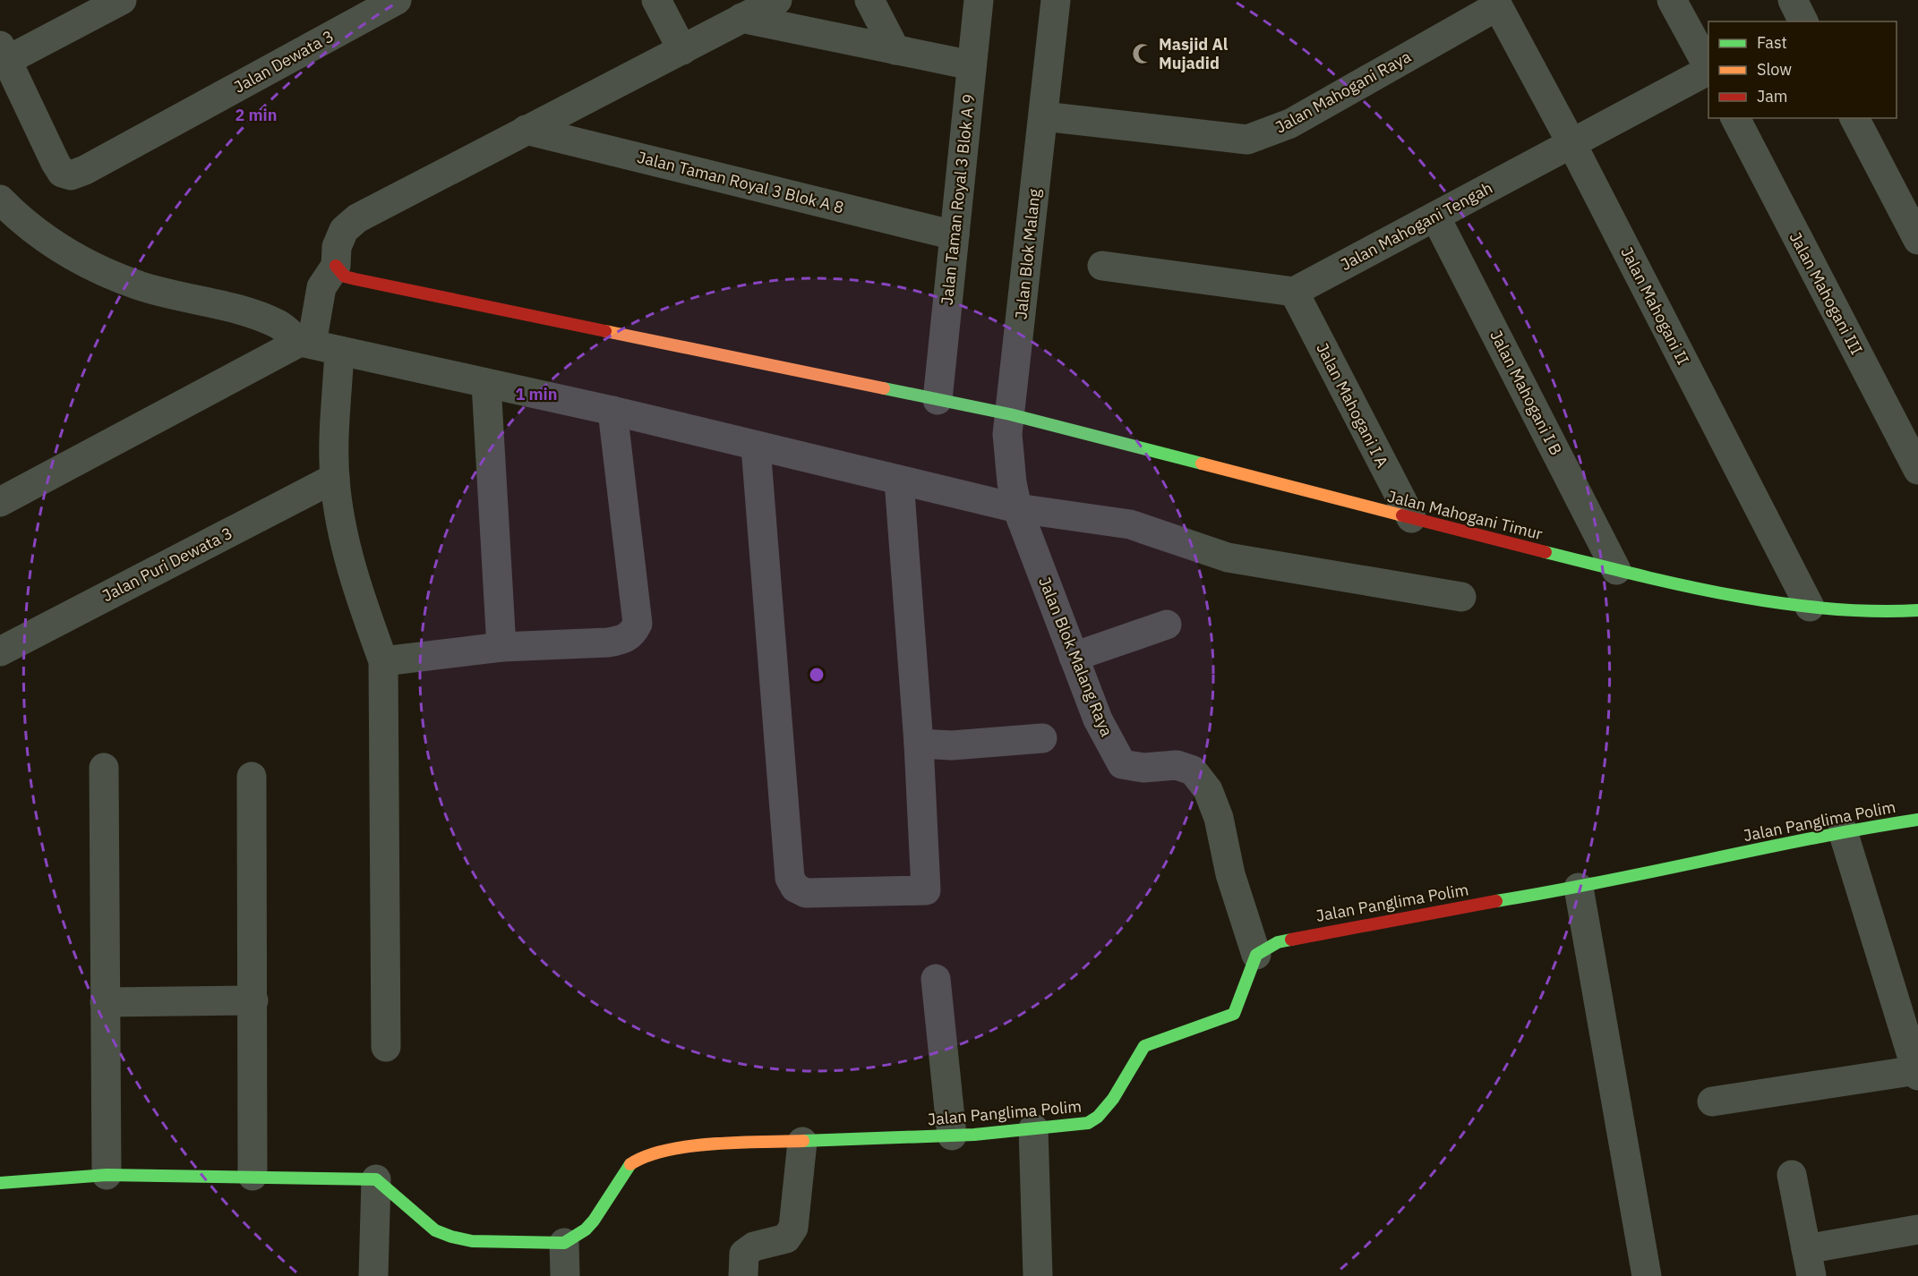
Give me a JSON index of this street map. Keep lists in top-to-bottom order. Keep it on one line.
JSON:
{"streets":{"street":["Jalan Dewata 3","Jalan Mahogani Raya","Jalan Taman Royal 3 Blok A 8","Jalan Taman Royal 3 Blok A 9","Jalan Mahogani Tengah","Jalan Blok Malang","Jalan Mahogani III","Jalan Mahogani II","Jalan Mahogani I B","Jalan Mahogani I A","Jalan Mahogani Timur","Jalan Puri Dewata 3","Jalan Blok Malang Raya","Jalan Panglima Polim"]},"crossings":[["Jalan Mahogani Raya","Jalan Blok Malang"],["Jalan Mahogani Raya","Jalan Mahogani II"],["Jalan Taman Royal 3 Blok A 8","Jalan Taman Royal 3 Blok A 9"],["Jalan Taman Royal 3 Blok A 9","Jalan Mahogani Timur"],["Jalan Mahogani Tengah","Jalan Mahogani II"],["Jalan Mahogani Tengah","Jalan Mahogani I B"],["Jalan Mahogani Tengah","Jalan Mahogani I A"],["Jalan Blok Malang","Jalan Mahogani Timur"],["Jalan Blok Malang","Jalan Blok Malang Raya"],["Jalan Mahogani II","Jalan Mahogani Timur"],["Jalan Mahogani I B","Jalan Mahogani Timur"],["Jalan Mahogani I A","Jalan Mahogani Timur"],["Jalan Blok Malang Raya","Jalan Panglima Polim"]],"places":{"mosque":["Masjid Al Mujadid"]},"legend":["Fast","Slow","Jam"],"rings":["2 min","1 min"]}
